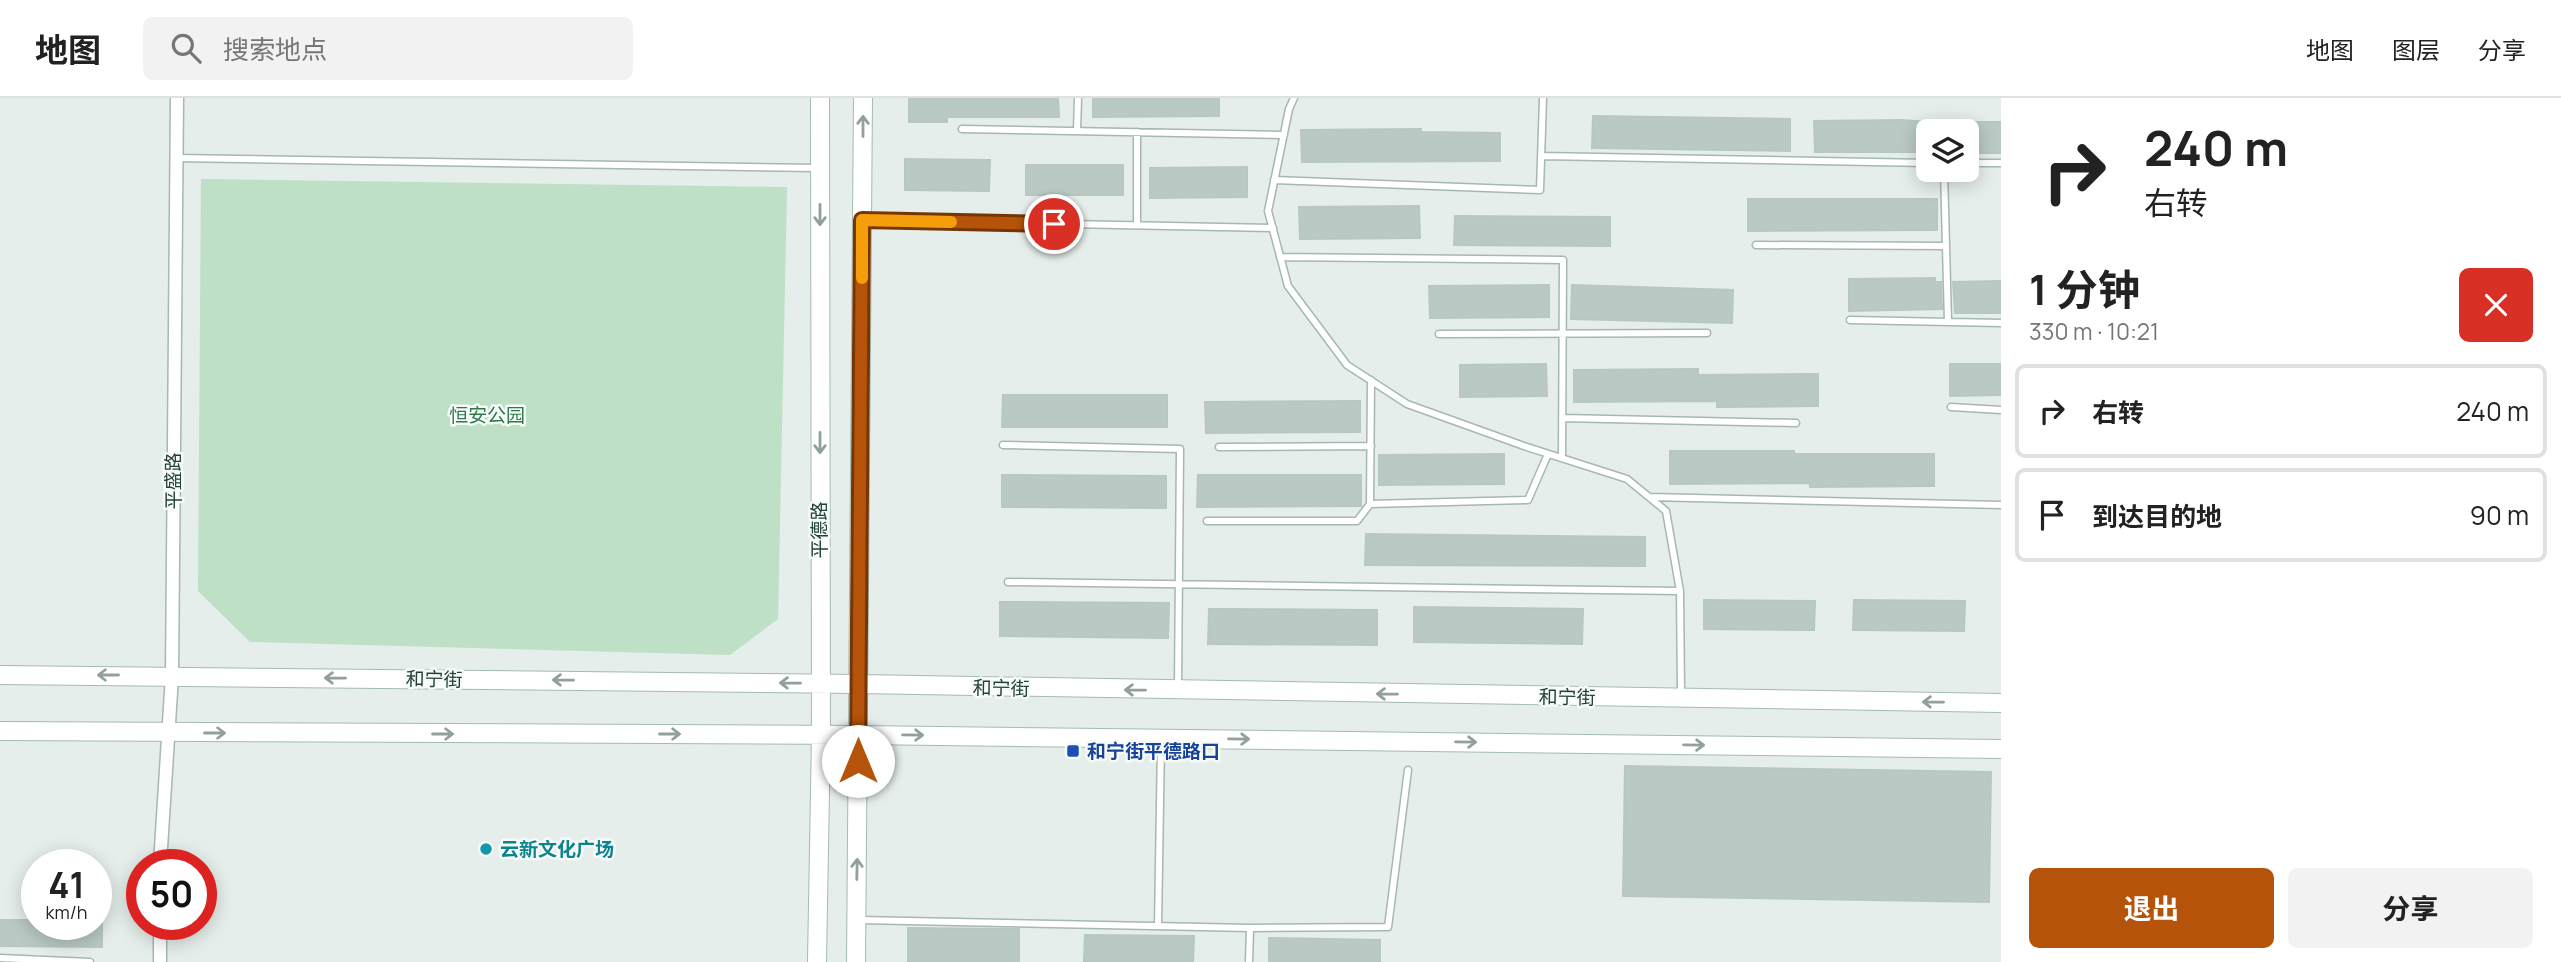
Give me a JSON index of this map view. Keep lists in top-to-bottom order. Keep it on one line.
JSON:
{"streets":{"main road":["平德路","和宁街"],"street":["平盛路"]},"crossings":[["平盛路","和宁街"],["平德路","和宁街"]],"parks":["恒安公园"],"places":{"transit":["和宁街平德路口"],"other":["云新文化广场"]},"page":{"header":"地图","search":"搜索地点","nav":["地图","图层","分享"],"turn":["240 m","右转"],"heading":["1 分钟","330 m · 10:21"],"list":[{"name":"右转","value":"240 m"},{"name":"到达目的地","value":"90 m"}],"speed":"41 km/h","limit":"50","buttons":["退出","分享"]}}
